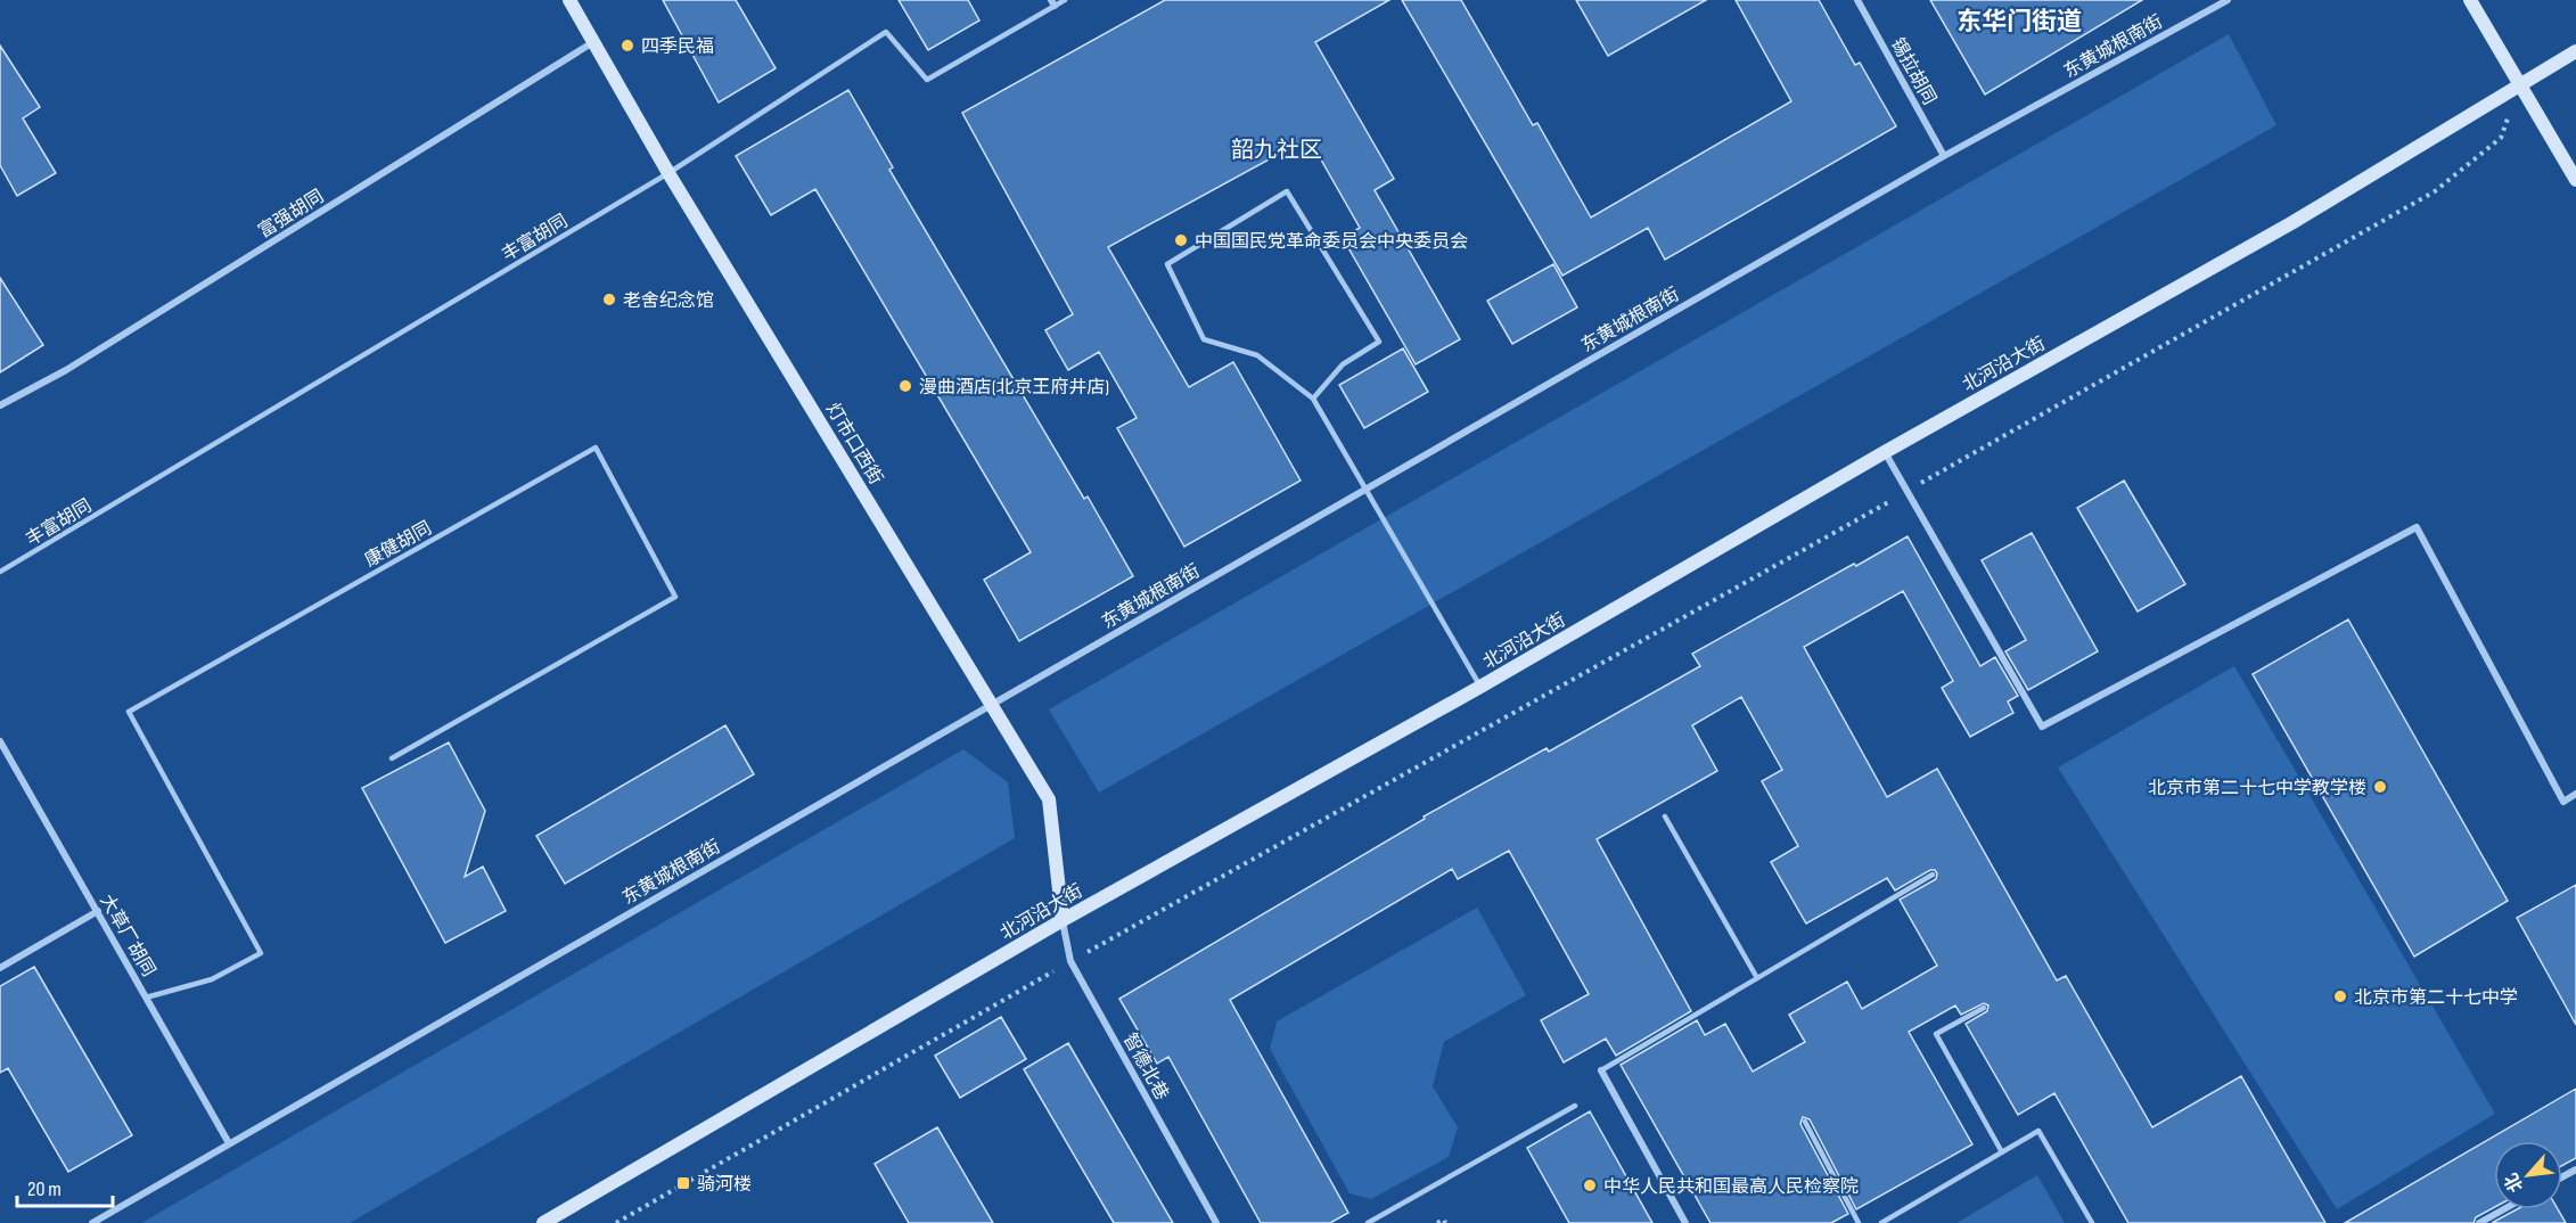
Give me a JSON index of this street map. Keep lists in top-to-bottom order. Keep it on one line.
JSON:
{"streets":{"main road":["北河沿大街","灯市口西街"],"street":["东黄城根南街","锡拉胡同","富强胡同","大草厂胡同","智德北巷"],"lane":["丰富胡同","康健胡同"]},"crossings":[["东黄城根南街","锡拉胡同"],["东黄城根南街","灯市口西街"],["东黄城根南街","大草厂胡同"],["富强胡同","灯市口西街"],["丰富胡同","灯市口西街"],["北河沿大街","灯市口西街"],["北河沿大街","智德北巷"],["灯市口西街","智德北巷"],["康健胡同","大草厂胡同"]],"districts":["东华门街道","韶九社区"],"places":{"other":["四季民福","中国国民党革命委员会中央委员会","老舍纪念馆","漫曲酒店(北京王府井店)","北京市第二十七中学教学楼","北京市第二十七中学","中华人民共和国最高人民检察院"],"transit":["骑河楼"]},"scale_bar":"20 m","north":"bottom left"}
